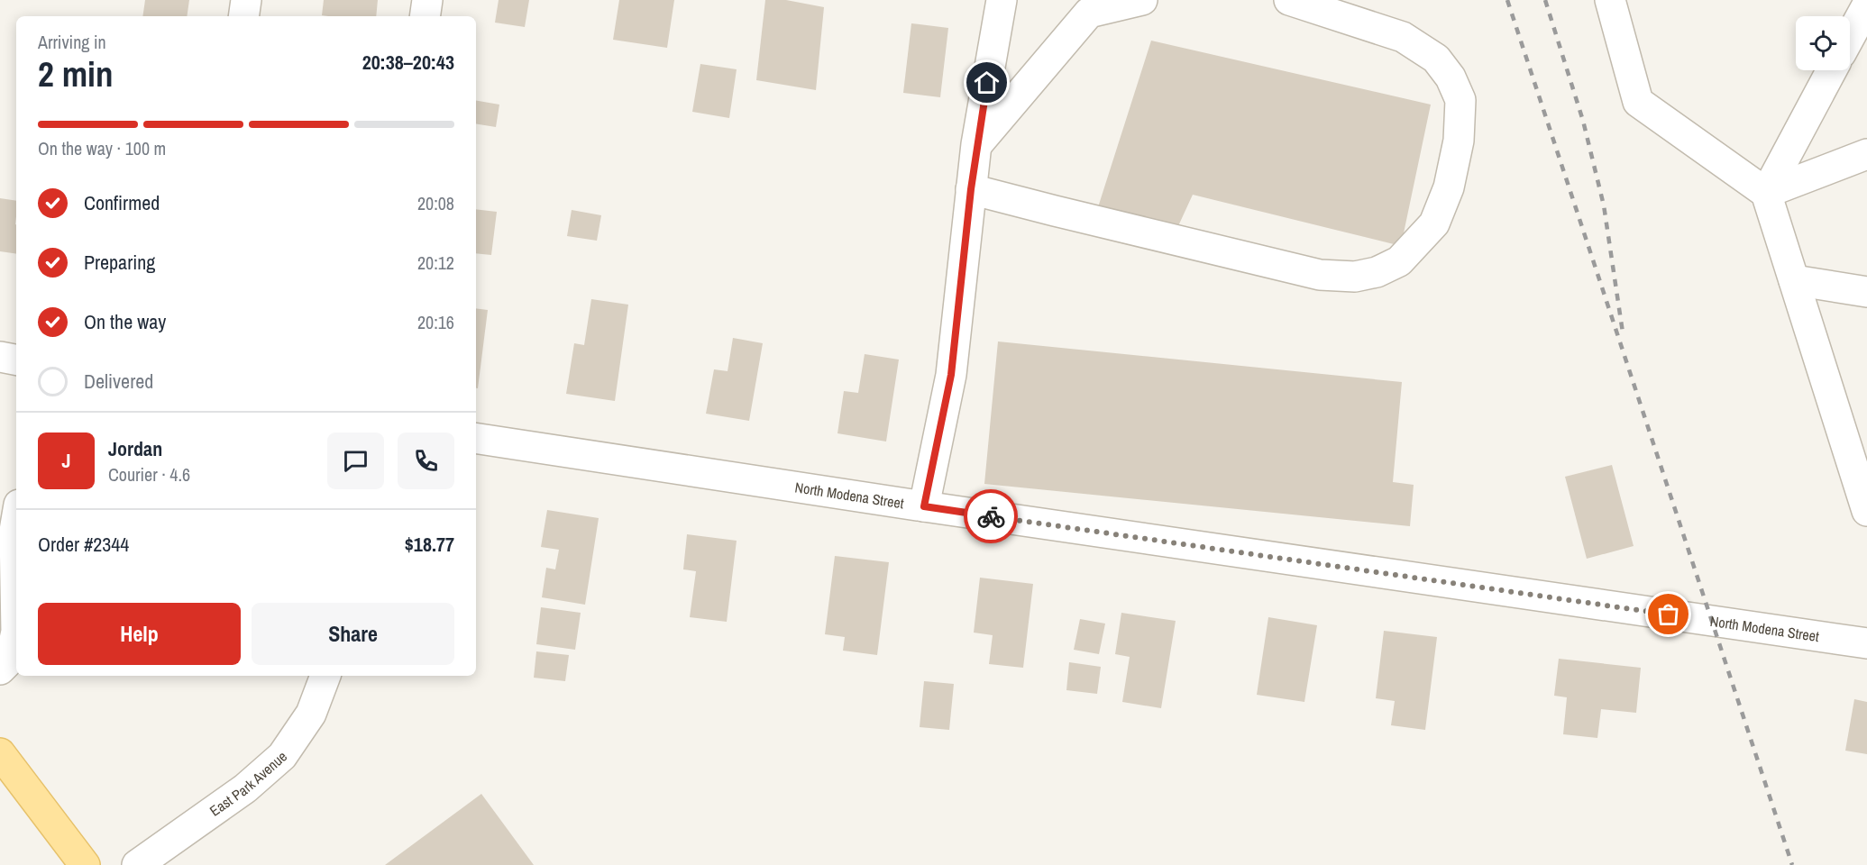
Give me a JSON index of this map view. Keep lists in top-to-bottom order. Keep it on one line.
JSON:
{"streets":{"street":["North Modena Street","East Park Avenue"]},"page":{"heading":["2 min","Arriving in","20:38–20:43"],"panel":["Jordan","Courier · 4.6","Order #2344","$18.77"],"bar":"On the way · 100 m","list":[["Confirmed","20:08"],["Preparing","20:12"],["On the way","20:16"],"Delivered"],"round":"J","buttons":["Help","Share"]}}
